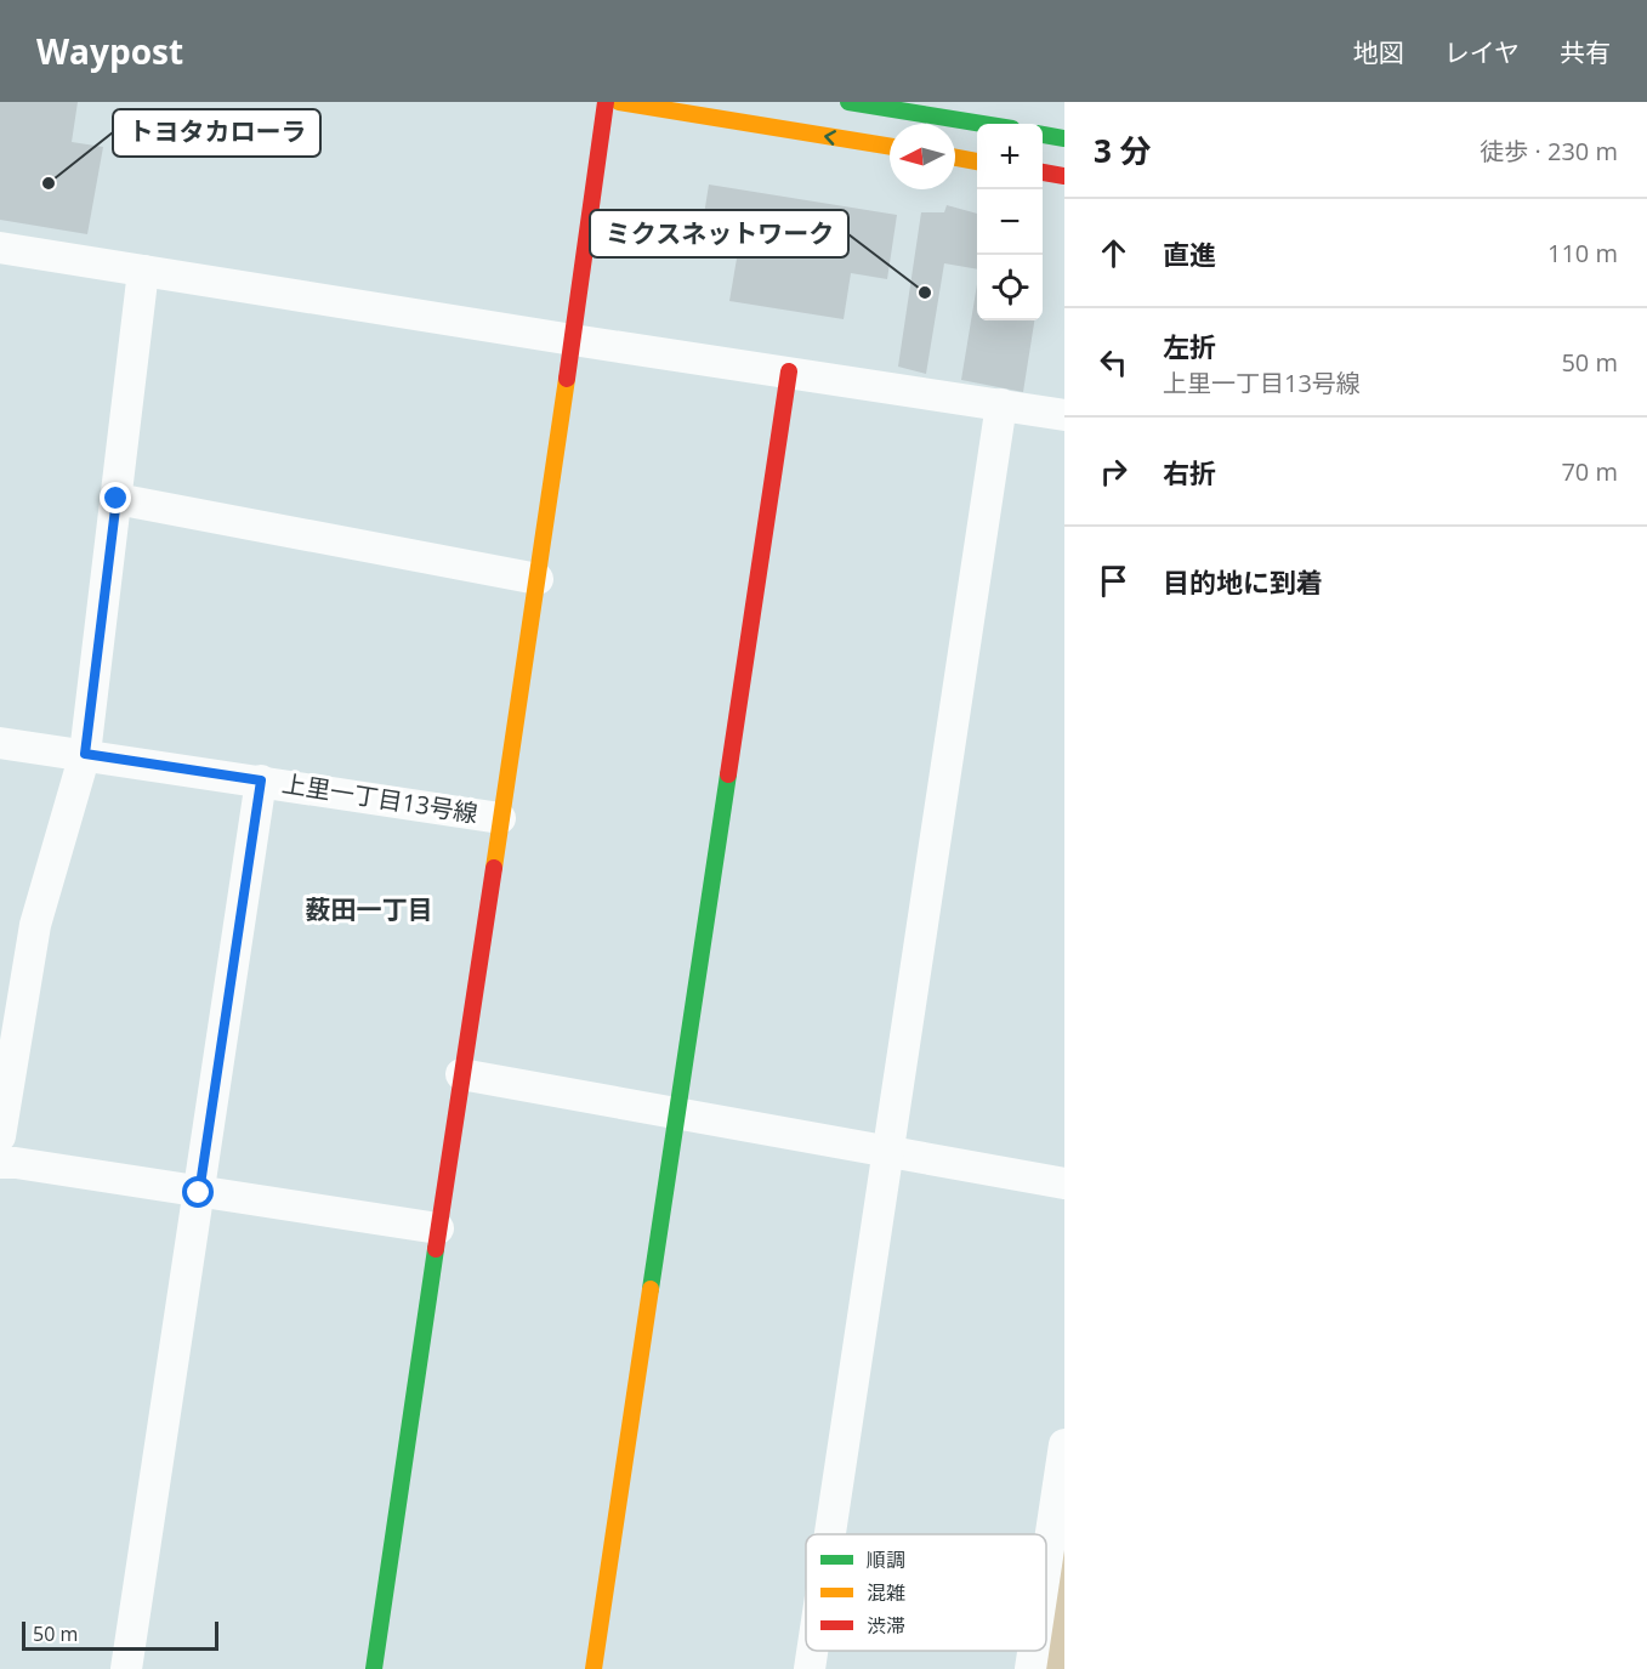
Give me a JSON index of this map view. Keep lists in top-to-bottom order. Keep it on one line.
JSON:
{"streets":{"street":["上里一丁目13号線"]},"districts":["薮田一丁目"],"places":["トヨタカローラ","ミクスネットワーク"],"legend":["順調","混雑","渋滞"],"scale_bar":"50 m","north":"left","page":{"header":"Waypost","nav":["地図","レイヤ","共有"],"heading":["3 分","徒歩 · 230 m"],"map_buttons":["+","−"],"list":[["直進","110 m"],["左折","上里一丁目13号線","50 m"],["右折","70 m"],"目的地に到着"],"scale":"50 m"}}
